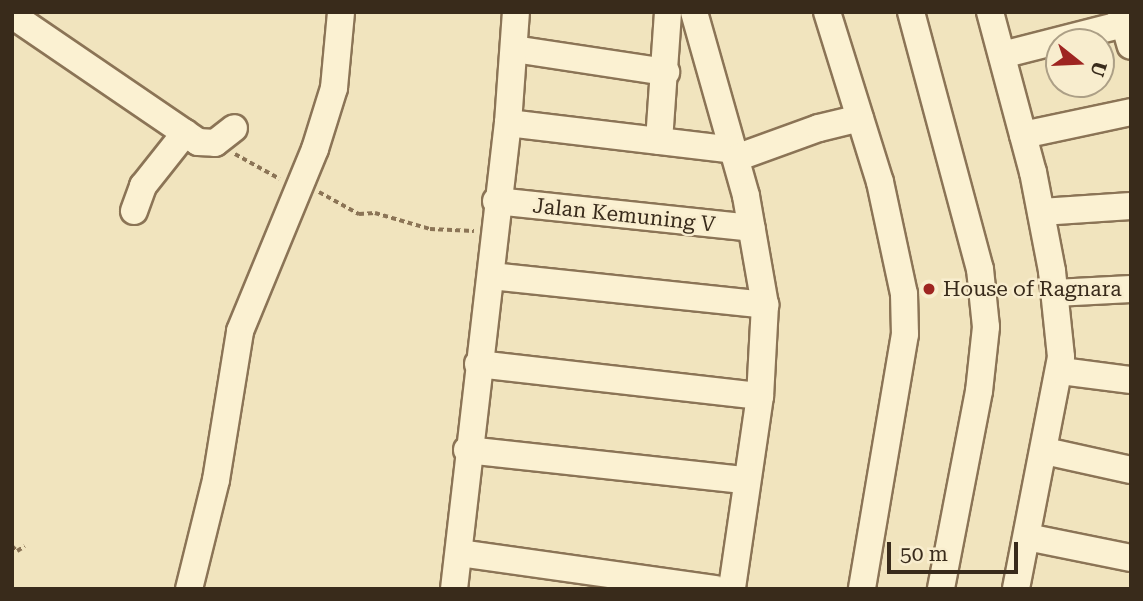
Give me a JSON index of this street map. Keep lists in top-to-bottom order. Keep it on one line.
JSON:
{"streets":{"street":["Jalan Kemuning V"]},"places":["House of Ragnara"],"scale_bar":"50 m","north":"right"}
